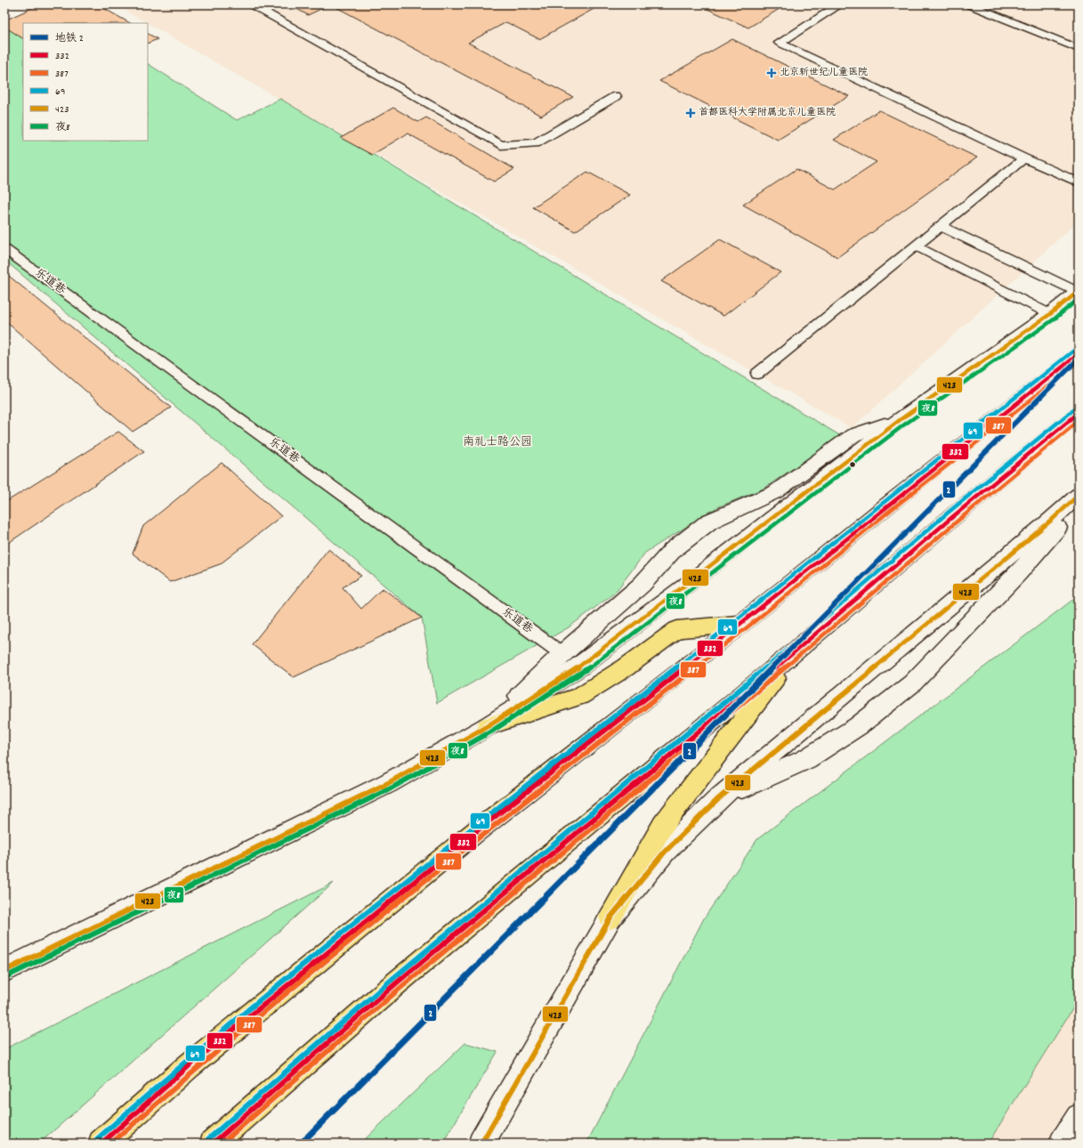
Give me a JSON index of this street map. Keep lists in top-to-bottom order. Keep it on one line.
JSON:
{"streets":{"lane":["乐道巷"]},"parks":["南礼士路公园"],"places":{"health":["北京新世纪儿童医院","首都医科大学附属北京儿童医院"]},"lines":["transit line 423","transit line 夜8","transit line 69","transit line 332","metro line 2","transit line 387"],"legend":["地铁 2","332","387","69","423","夜8"]}
